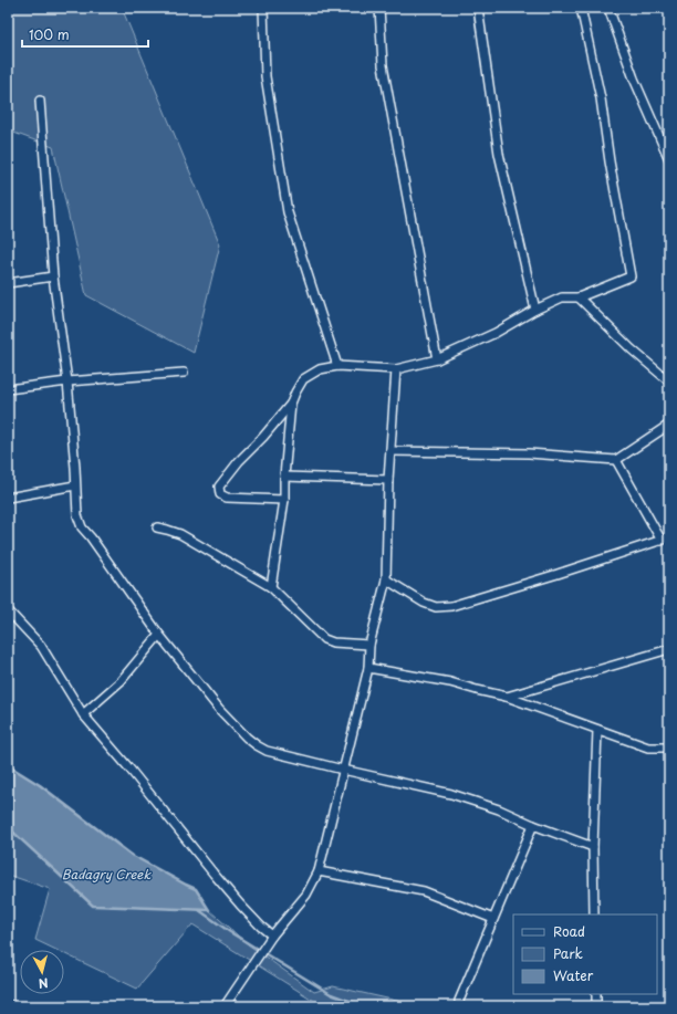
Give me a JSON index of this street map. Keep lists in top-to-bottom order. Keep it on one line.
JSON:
{"water":["Badagry Creek"],"legend":["Road","Park","Water"],"scale_bar":"100 m","north":"bottom"}
